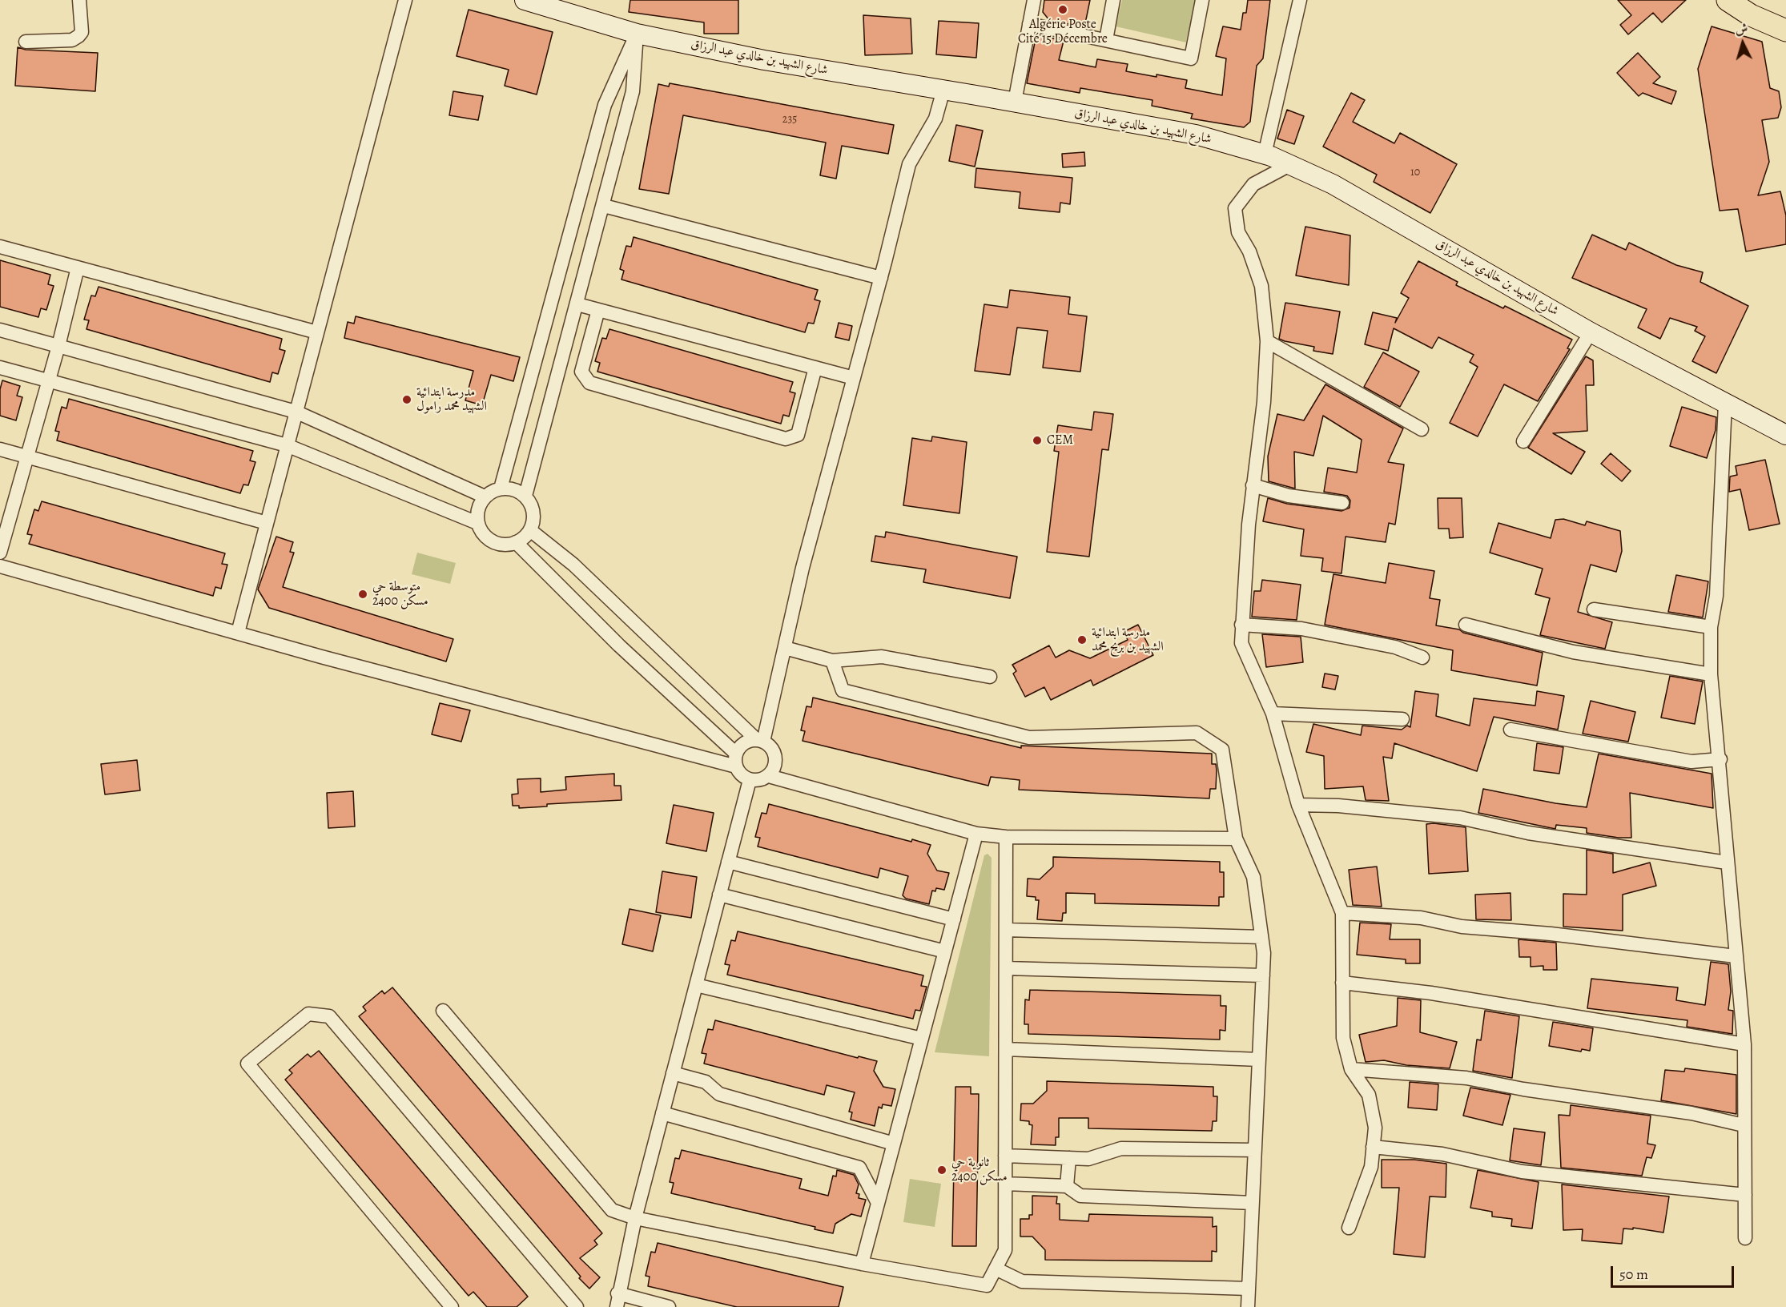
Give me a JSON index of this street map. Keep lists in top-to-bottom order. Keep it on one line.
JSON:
{"streets":{"main road":["شارع الشهيد بن خالدي عبد الرزاق"]},"places":["Algérie Poste Cité 15 Décembre","مدرسة ابتدائية الشهيد محمد رامول","CEM","متوسطة حي 2400 مسكن","مدرسة ابتدائية الشهيد بن بريح محمد","ثانوية حي 2400 مسكن"],"house_numbers":["235","10"],"scale_bar":"50 m","north":"top"}
